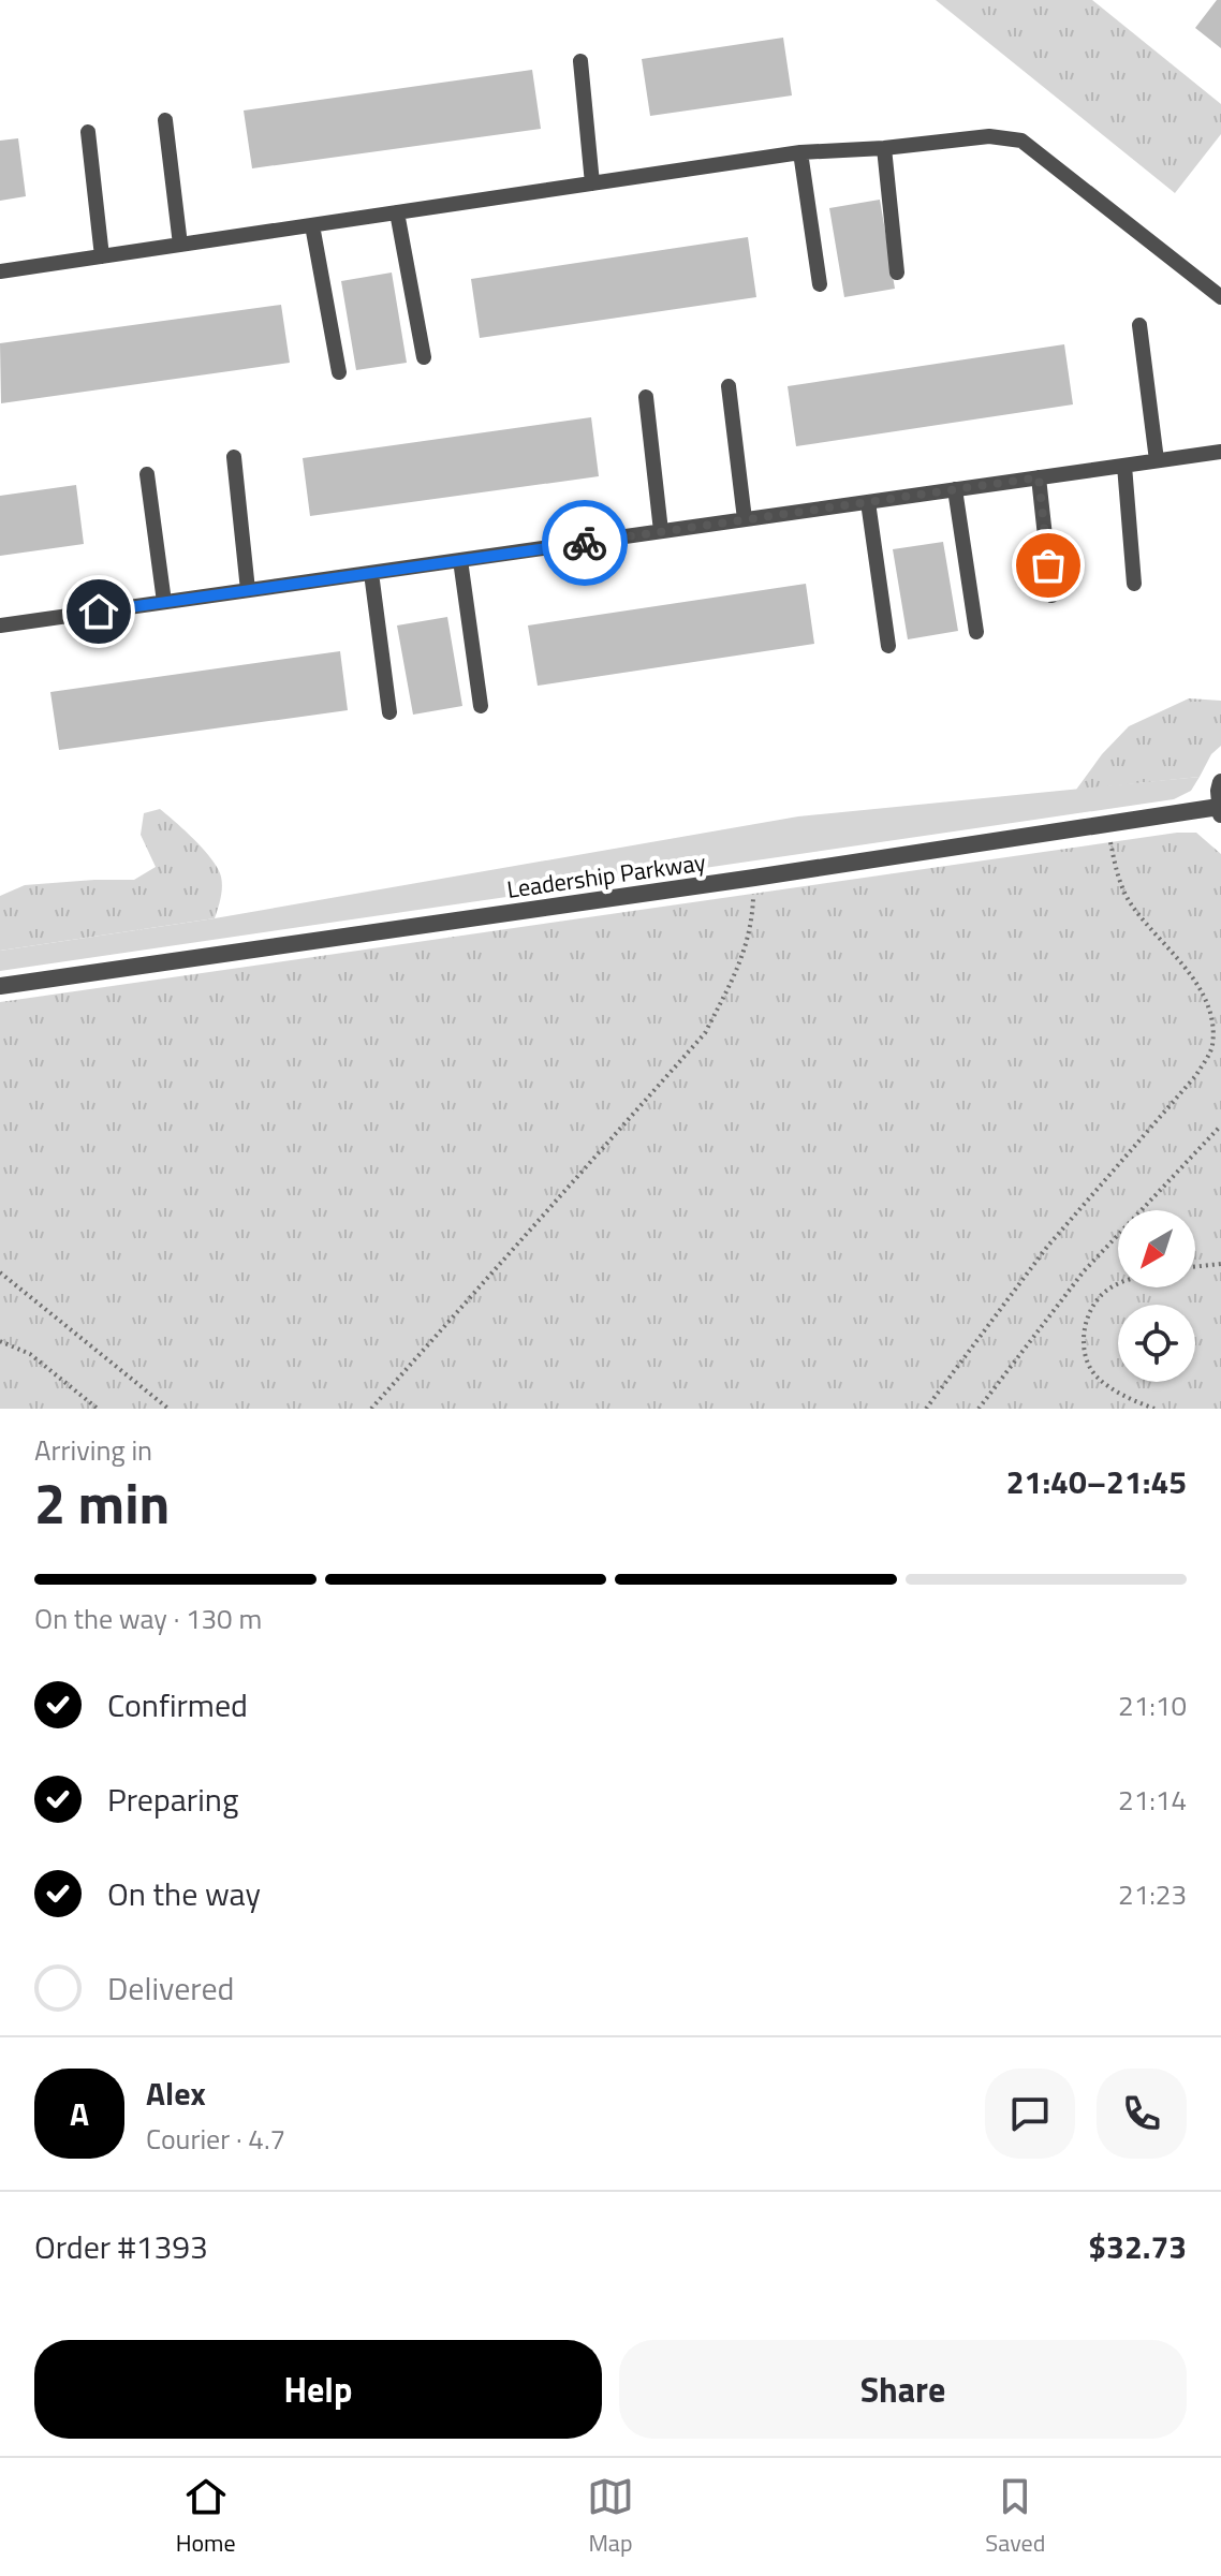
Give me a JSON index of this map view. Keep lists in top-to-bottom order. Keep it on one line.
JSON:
{"streets":{"street":["Leadership Parkway"]},"north":"bottom left","page":{"heading":["2 min","Arriving in","21:40–21:45"],"panel":["Alex","Courier · 4.7","Order #1393","$32.73"],"bar":"On the way · 130 m","list":[["Confirmed","21:10"],["Preparing","21:14"],["On the way","21:23"],"Delivered"],"round":"A","buttons":["Help","Share"],"tabs":["Home","Map","Saved"]}}
